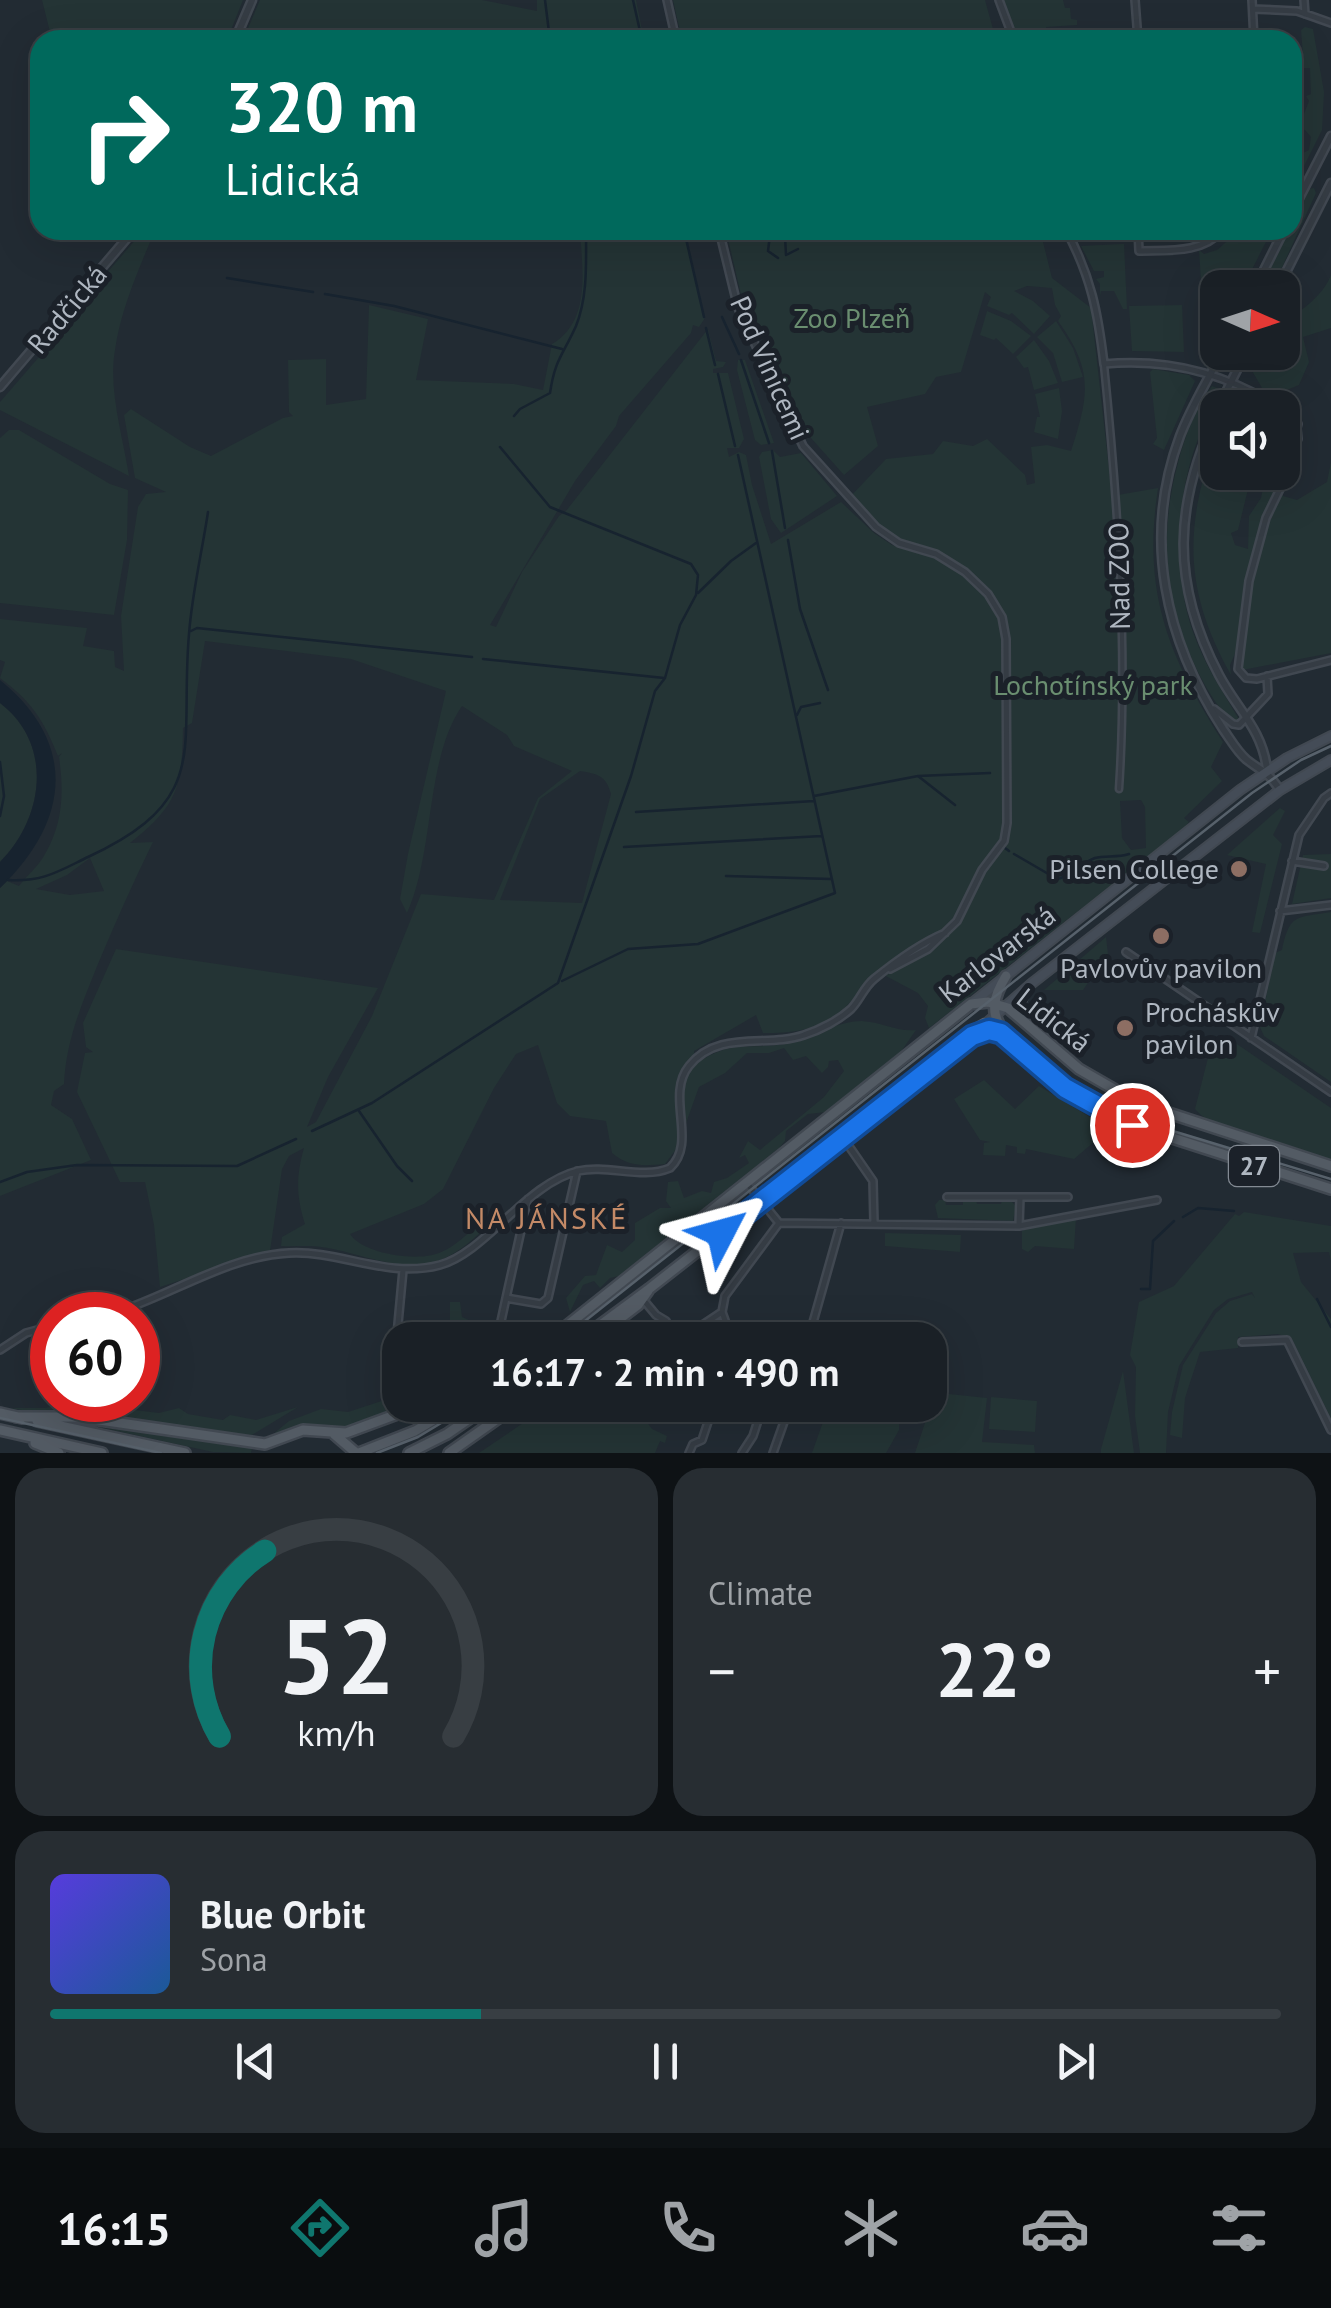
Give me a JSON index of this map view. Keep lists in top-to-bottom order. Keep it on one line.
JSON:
{"streets":{"main road":["Karlovarská","Lidická","27"],"street":["Radčická","Pod Vinicemi","Nad ZOO"]},"crossings":[["Karlovarská","Lidická"]],"districts":["NA JÁNSKÉ"],"parks":["Zoo Plzeň","Lochotínský park"],"places":["Pilsen College","Pavlovův pavilon","Procháskův pavilon"],"north":"right","page":{"turn":["320 m","Lidická"],"limit":"60","trip":"16:17 · 2 min · 490 m","tile":"Climate","heat":["−","22°","+"],"song":["Blue Orbit","Sona"],"tabs":"16:15","gauge":["52","km/h"]}}
